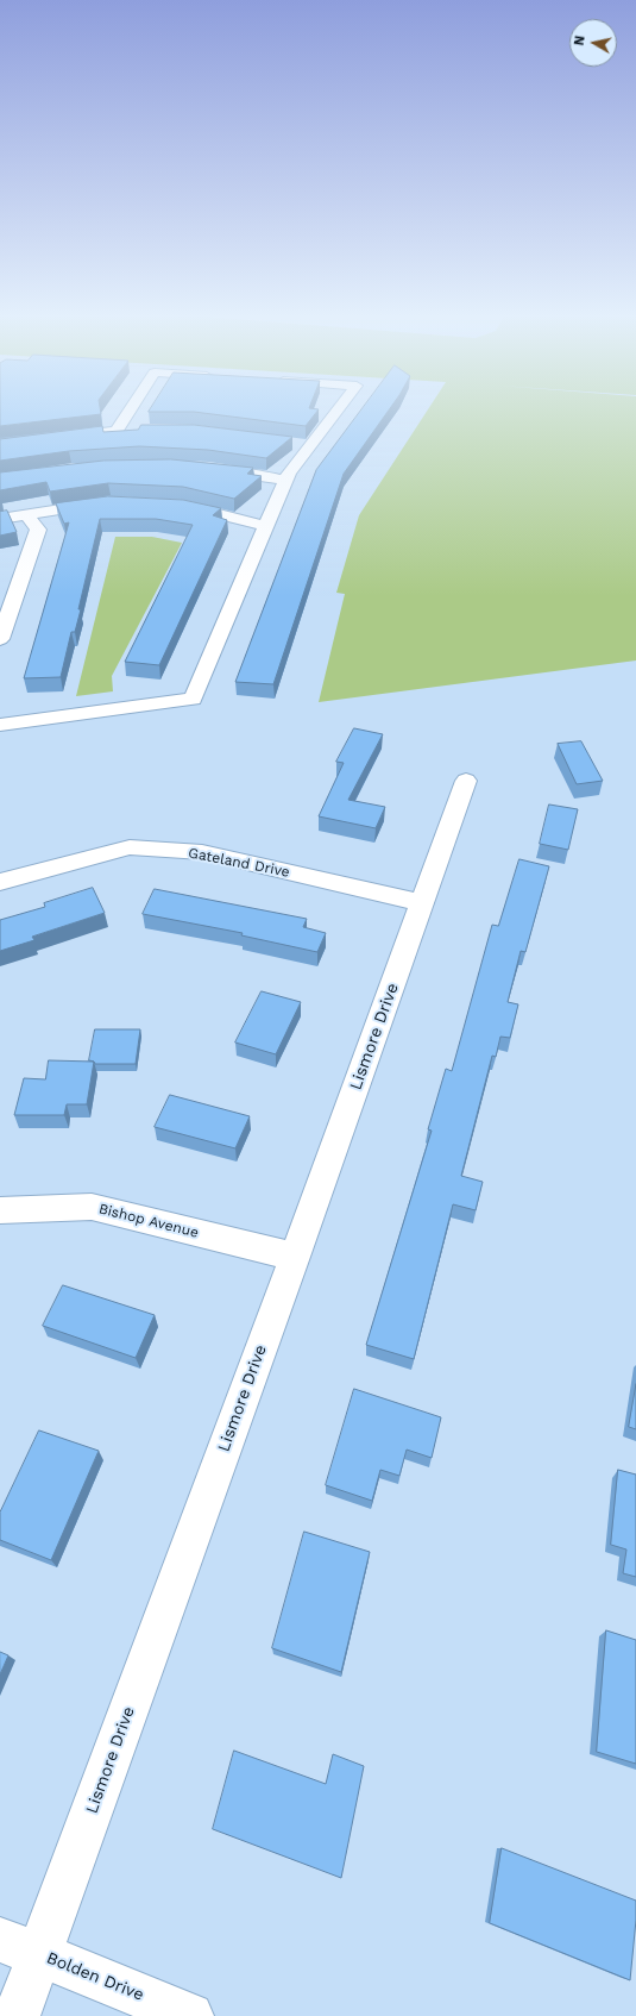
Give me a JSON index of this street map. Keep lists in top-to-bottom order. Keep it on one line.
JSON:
{"streets":{"street":["Gateland Drive","Lismore Drive","Bishop Avenue","Bolden Drive"]},"crossings":[["Gateland Drive","Lismore Drive"],["Lismore Drive","Bishop Avenue"],["Lismore Drive","Bolden Drive"]],"north":"left"}
